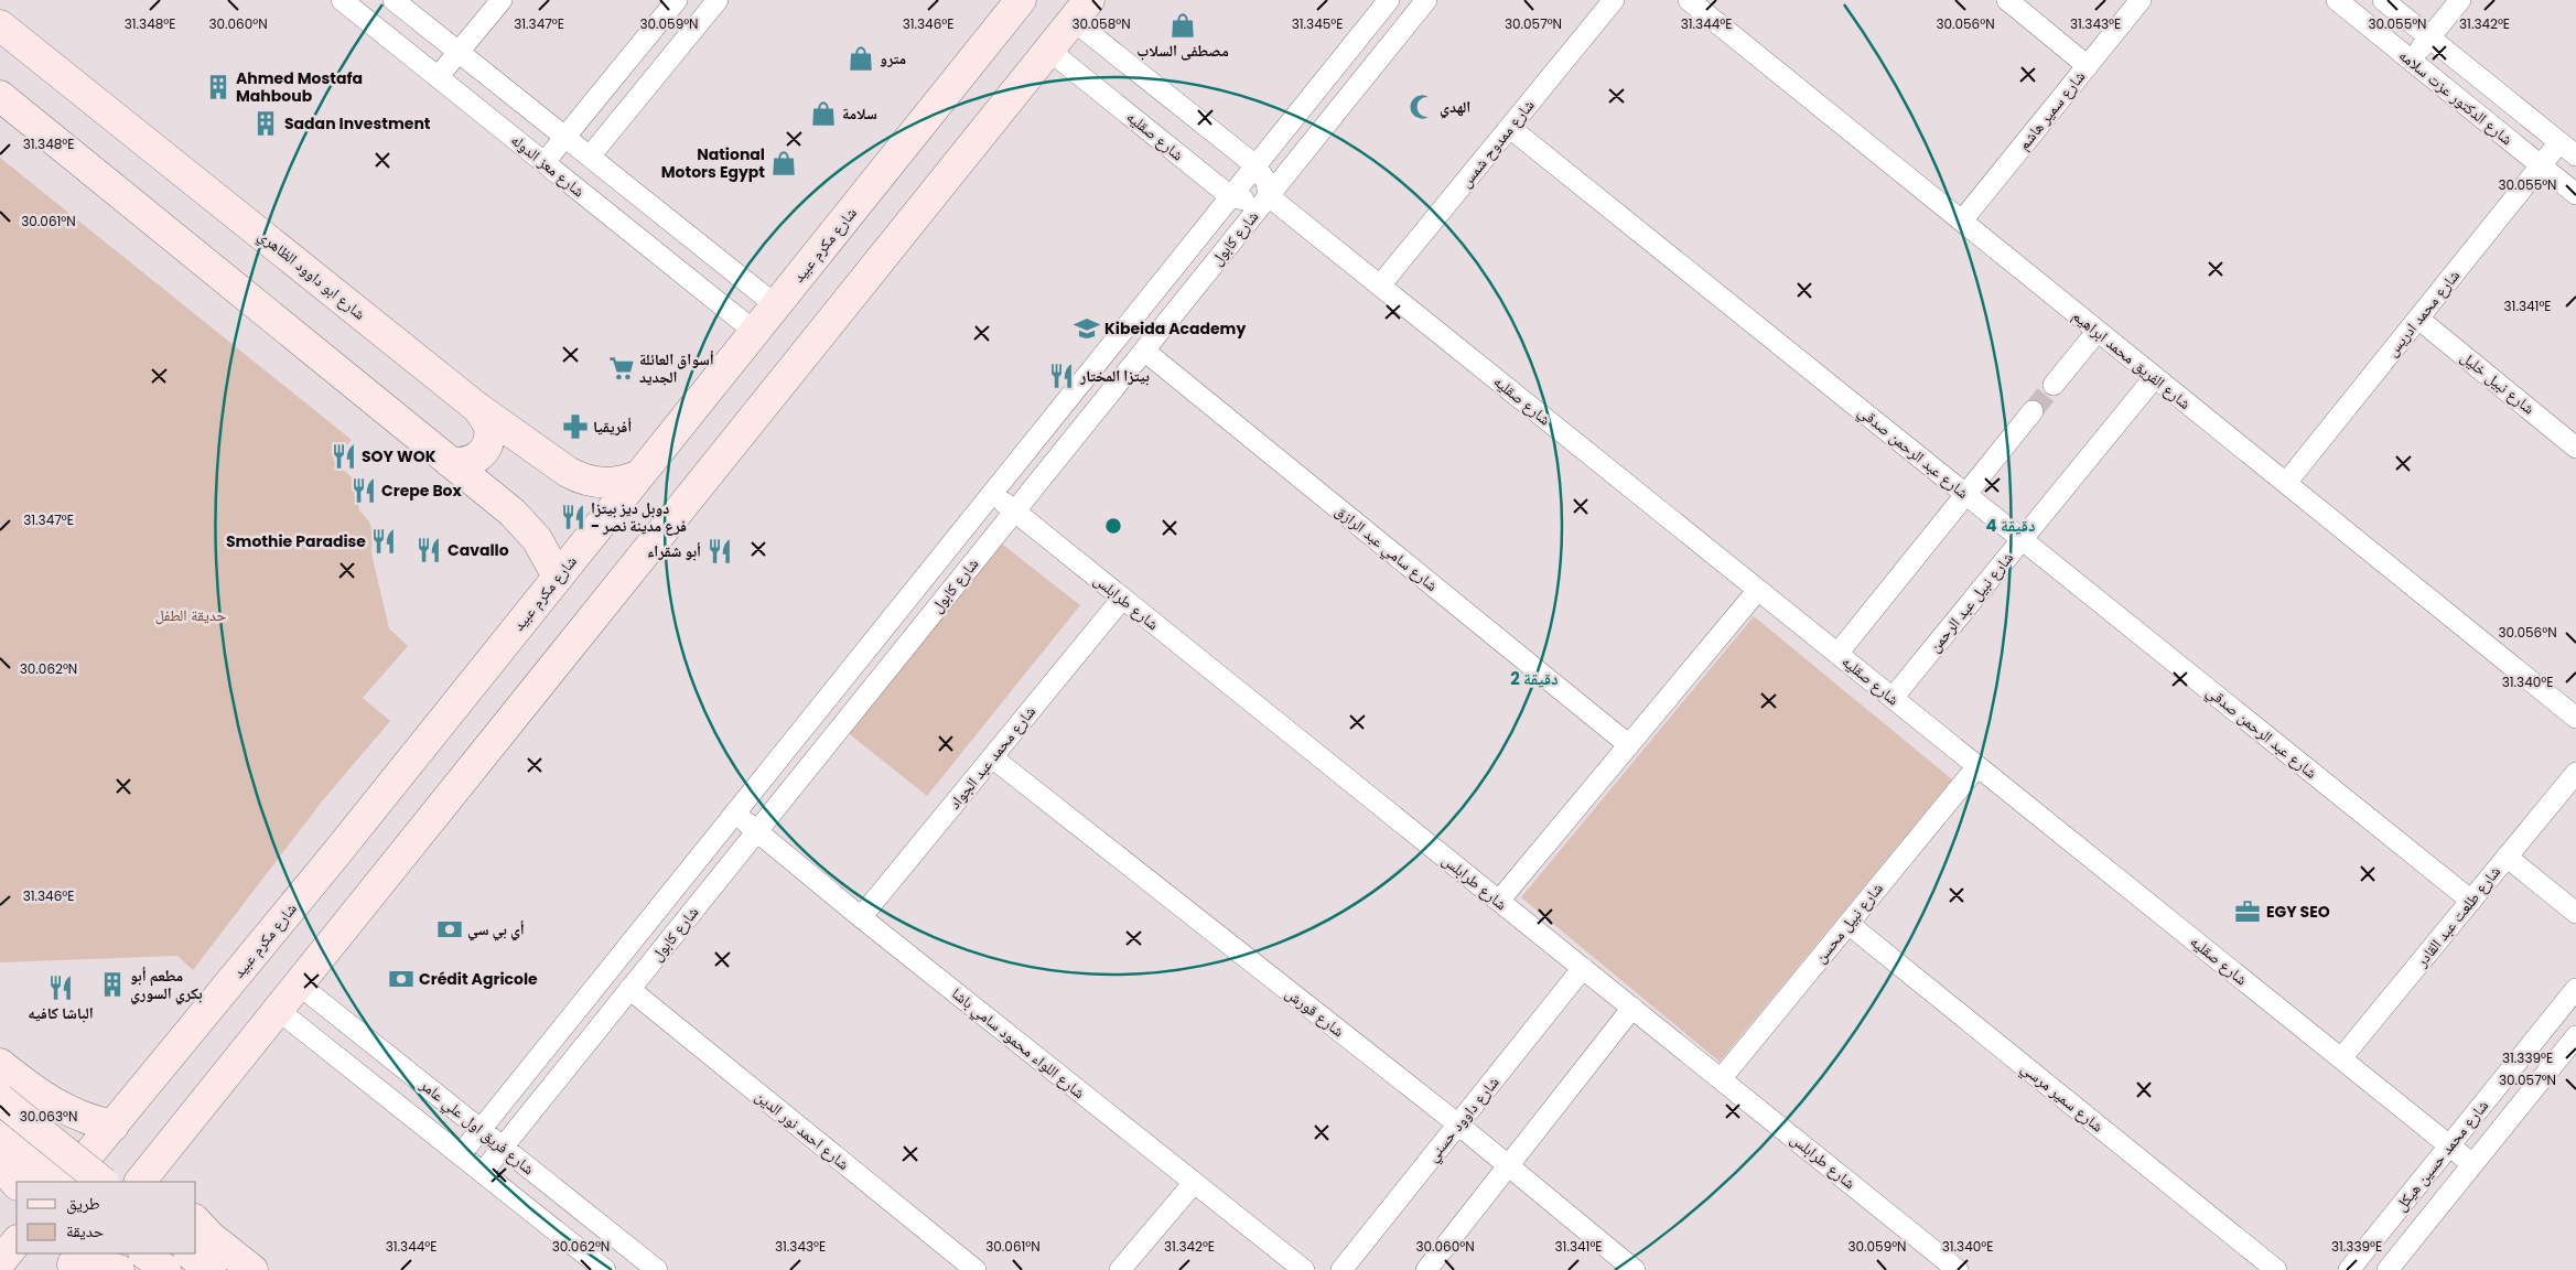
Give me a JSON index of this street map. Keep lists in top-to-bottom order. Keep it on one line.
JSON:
{"streets":{"street":["شارع الدكتور عزت سلامه","شارع سمير هاشم","شارع صقليه","شارع ممدوح شمس","شارع معز الدوله","شارع كابول","شارع مكرم عبيد","شارع ابو داوود الظاهري","شارع محمد ادريس","شارع الفريق محمد ابراهيم","شارع نبيل خليل","شارع عبد الرحمن صدقي","شارع سامي عبد الرازق","شارع طرابلس","شارع نبيل عبد الرحمن","شارع محمد عبد الجواد","شارع طلعت عبد القادر","شارع نبيل محسن","شارع قورش","شارع اللواء محمود سامي باشا","شارع سمير مرسي","شارع داوود حسني","شارع فريق اول علي عامر","شارع احمد نور الدين","شارع محمد حسين هيكل"]},"crossings":[["شارع الدكتور عزت سلامه","شارع محمد ادريس"],["شارع سمير هاشم","شارع الفريق محمد ابراهيم"],["شارع صقليه","شارع ممدوح شمس"],["شارع صقليه","شارع كابول"],["شارع صقليه","شارع نبيل عبد الرحمن"],["شارع صقليه","شارع طلعت عبد القادر"],["شارع صقليه","شارع نبيل محسن"],["شارع صقليه","شارع محمد حسين هيكل"],["شارع ممدوح شمس","شارع عبد الرحمن صدقي"],["شارع معز الدوله","شارع مكرم عبيد"],["شارع كابول","شارع سامي عبد الرازق"],["شارع كابول","شارع طرابلس"],["شارع كابول","شارع اللواء محمود سامي باشا"],["شارع كابول","شارع فريق اول علي عامر"],["شارع كابول","شارع احمد نور الدين"],["شارع مكرم عبيد","شارع ابو داوود الظاهري"],["شارع محمد ادريس","شارع الفريق محمد ابراهيم"],["شارع محمد ادريس","شارع نبيل خليل"],["شارع الفريق محمد ابراهيم","شارع نبيل عبد الرحمن"],["شارع عبد الرحمن صدقي","شارع نبيل عبد الرحمن"],["شارع عبد الرحمن صدقي","شارع طلعت عبد القادر"],["شارع طرابلس","شارع محمد عبد الجواد"],["شارع طرابلس","شارع نبيل محسن"],["شارع طرابلس","شارع داوود حسني"],["شارع محمد عبد الجواد","شارع قورش"],["شارع محمد عبد الجواد","شارع اللواء محمود سامي باشا"],["شارع نبيل محسن","شارع سمير مرسي"],["شارع قورش","شارع داوود حسني"]],"parks":["حديقة الطفل"],"places":{"shop":["مصطفى السلاب","مترو","سلامة","National Motors Egypt"],"building":["Ahmed Mostafa Mahboub","Sadan Investment","مطعم أبو بكري السوري"],"mosque":["الهدي"],"school or university":["Kibeida Academy"],"supermarket":["أسواق العائلة الجديد"],"restaurant":["بيتزا المختار","SOY WOK","Crepe Box","دوبل ديز بيتزا - فرع مدينة نصر","Smothie Paradise","Cavallo","أبو شقراء","الباشا كافيه"],"pharmacy":["أفريقيا"],"office":["EGY SEO"],"bank":["أي بي سي","Crédit Agricole"]},"legend":["طريق","حديقة"],"coordinates":["31.348°E","31.347°E","31.346°E","31.345°E","31.344°E","31.343°E","31.342°E","30.060°N","30.059°N","30.058°N","30.057°N","30.056°N","30.055°N","30.061°N","31.341°E","30.062°N","31.340°E","31.339°E","30.063°N"],"rings":["4 دقيقة","2 دقيقة"]}
